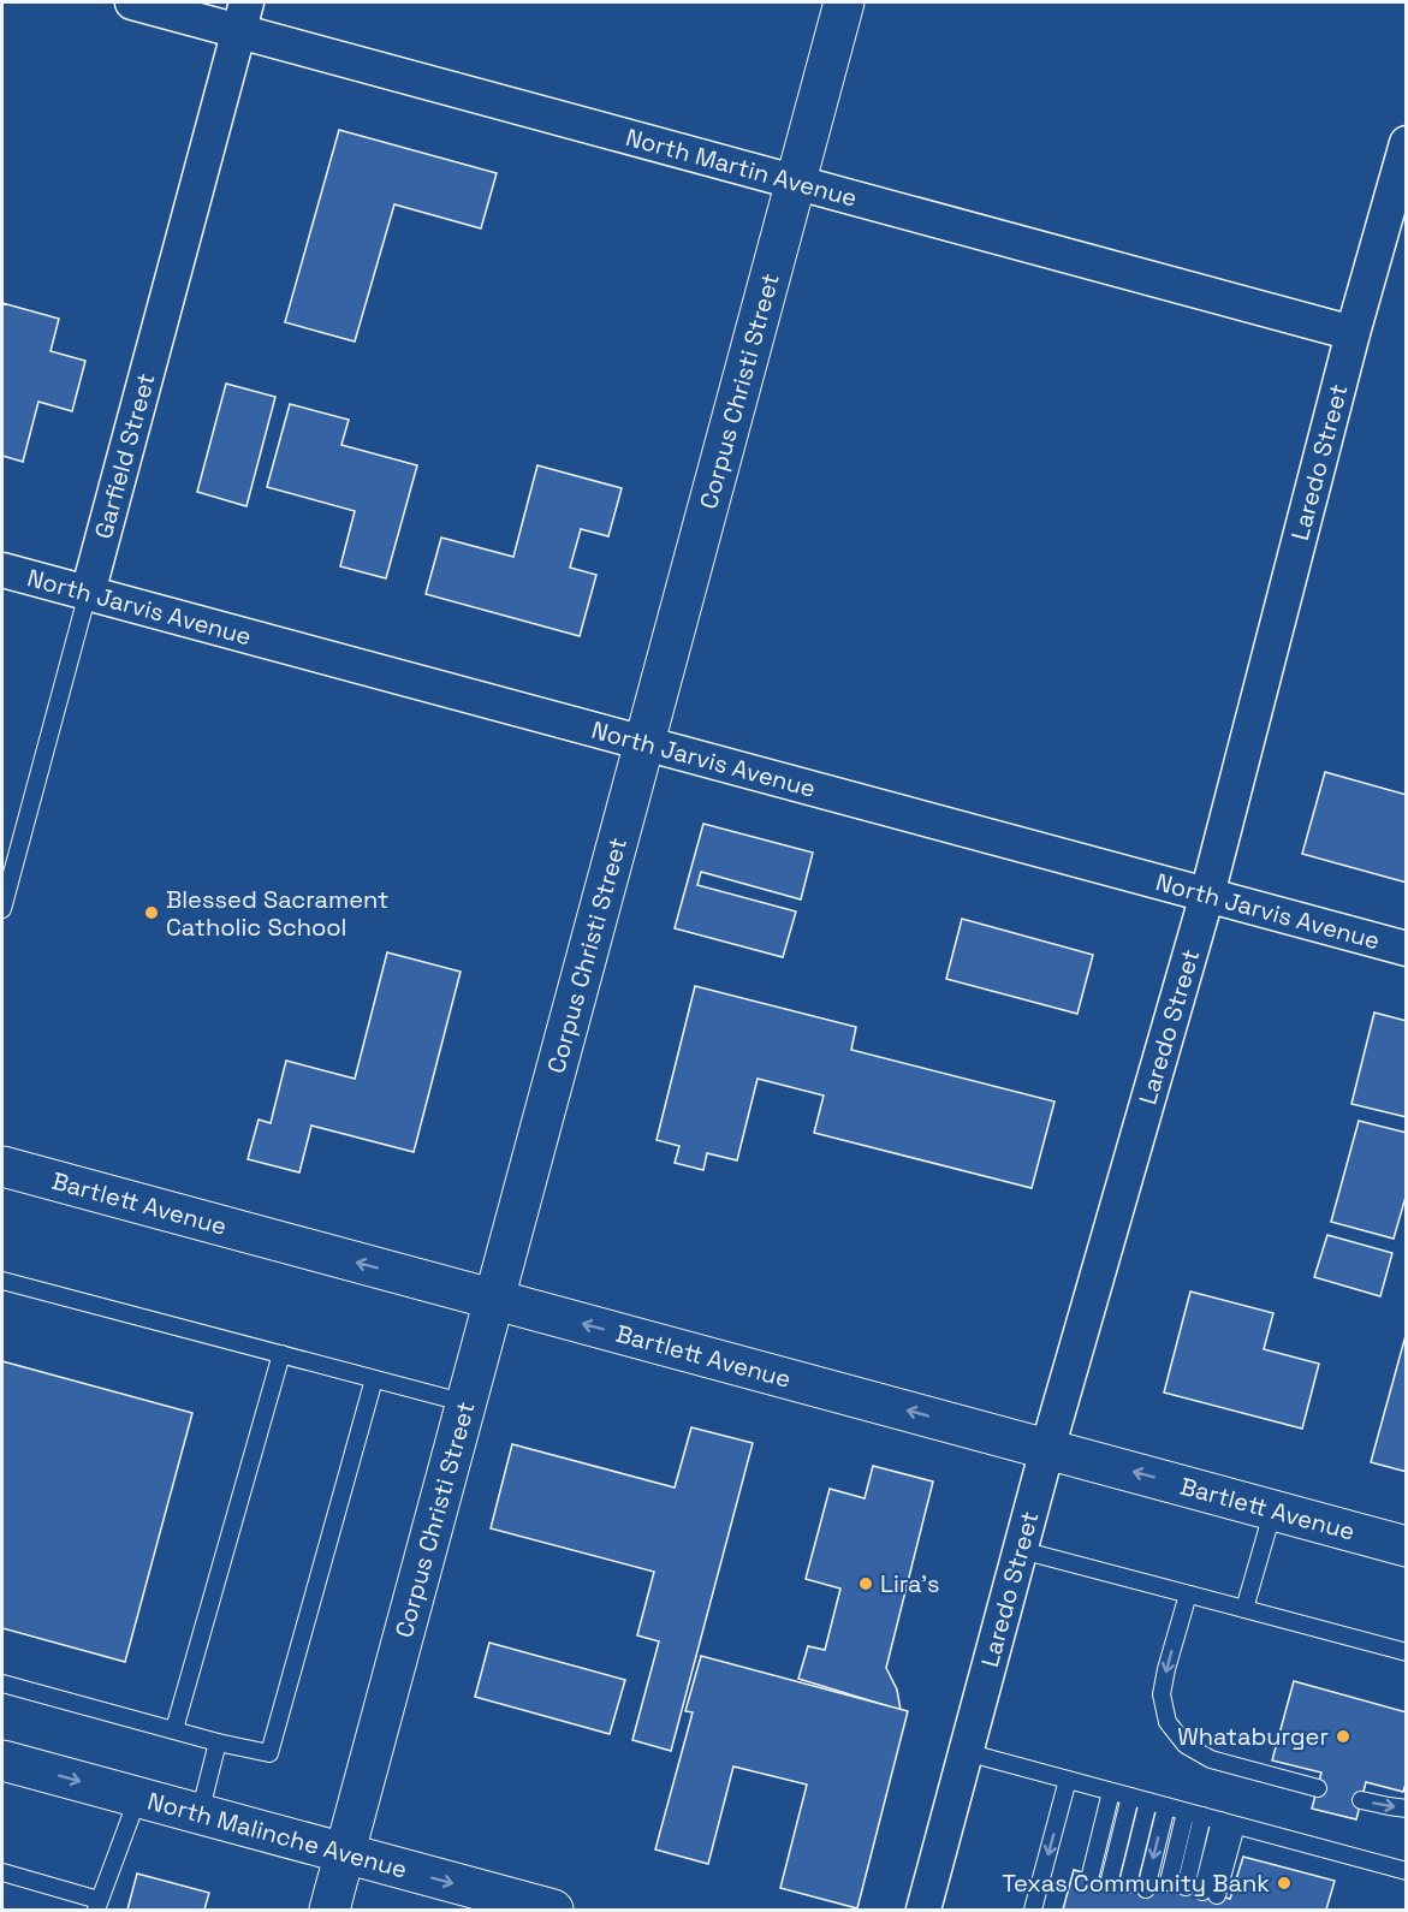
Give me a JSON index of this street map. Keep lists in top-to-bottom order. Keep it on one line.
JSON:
{"streets":{"main road":["Corpus Christi Street","Bartlett Avenue","North Malinche Avenue"],"street":["North Martin Avenue","Garfield Street","Laredo Street","North Jarvis Avenue"]},"crossings":[["North Martin Avenue","Corpus Christi Street"],["North Martin Avenue","Garfield Street"],["North Martin Avenue","Laredo Street"],["Corpus Christi Street","North Jarvis Avenue"],["Corpus Christi Street","Bartlett Avenue"],["Corpus Christi Street","North Malinche Avenue"],["Garfield Street","North Jarvis Avenue"],["Laredo Street","North Jarvis Avenue"],["Laredo Street","Bartlett Avenue"]],"one_way":["Bartlett Avenue","North Malinche Avenue"],"places":["Blessed Sacrament Catholic School","Lira's","Whataburger","Texas Community Bank"]}
